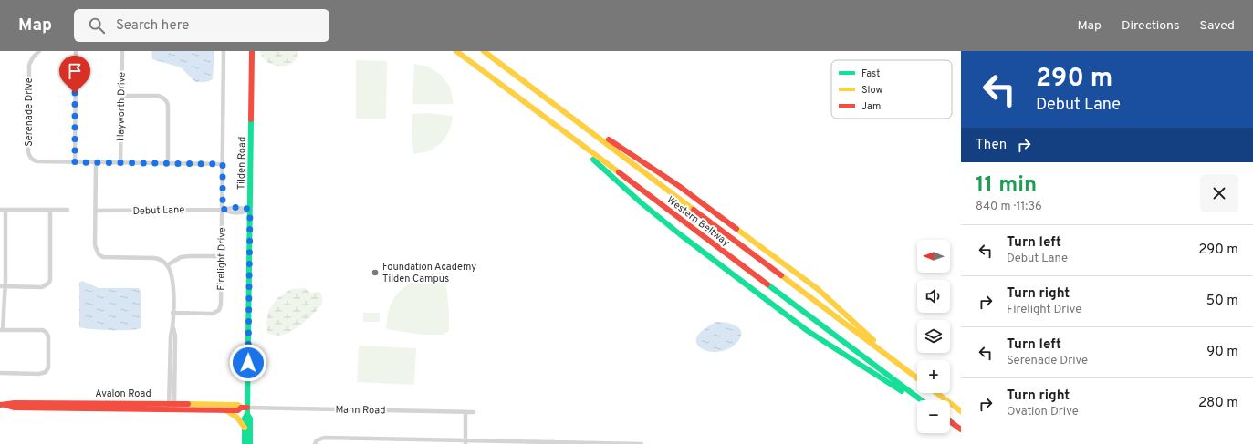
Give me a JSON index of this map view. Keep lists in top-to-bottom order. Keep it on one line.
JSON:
{"streets":{"main road":["Tilden Road","Western Beltway","Avalon Road"],"street":["Hayworth Drive","Serenade Drive","Debut Lane","Firelight Drive","Mann Road"]},"crossings":[["Hayworth Drive","Serenade Drive"],["Serenade Drive","Firelight Drive"],["Tilden Road","Debut Lane"],["Tilden Road","Avalon Road"],["Tilden Road","Mann Road"],["Debut Lane","Firelight Drive"],["Avalon Road","Mann Road"]],"places":["Foundation Academy Tilden Campus"],"legend":["Fast","Slow","Jam"],"north":"left","page":{"header":"Map","search":"Search here","nav":["Map","Directions","Saved"],"turn":["290 m","Debut Lane"],"then":"Then","heading":["11 min","840 m · 11:36"],"list":[{"name":"Turn left","note":"Debut Lane","value":"290 m"},{"name":"Turn right","note":"Firelight Drive","value":"50 m"},{"name":"Turn left","note":"Serenade Drive","value":"90 m"},{"name":"Turn right","note":"Ovation Drive","value":"280 m"}],"map_buttons":["+","−"]}}
